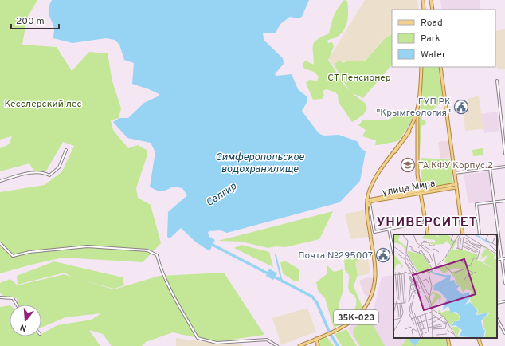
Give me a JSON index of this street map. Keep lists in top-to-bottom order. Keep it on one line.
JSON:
{"streets":{"main road":["улица Мира","35К-023"]},"crossings":[["улица Мира","35К-023"]],"districts":["УНИВЕРСИТЕТ"],"water":["Симферопольское водохранилище","Салгир"],"parks":["СТ Пенсионер","Кесслерский лес"],"places":{"public building":["ГУП РК \"Крымгеология\"","Почта №295007"],"school or university":["ТА КФУ Корпус 2"]},"legend":["Road","Park","Water"],"scale_bar":"200 m","north":"bottom"}
